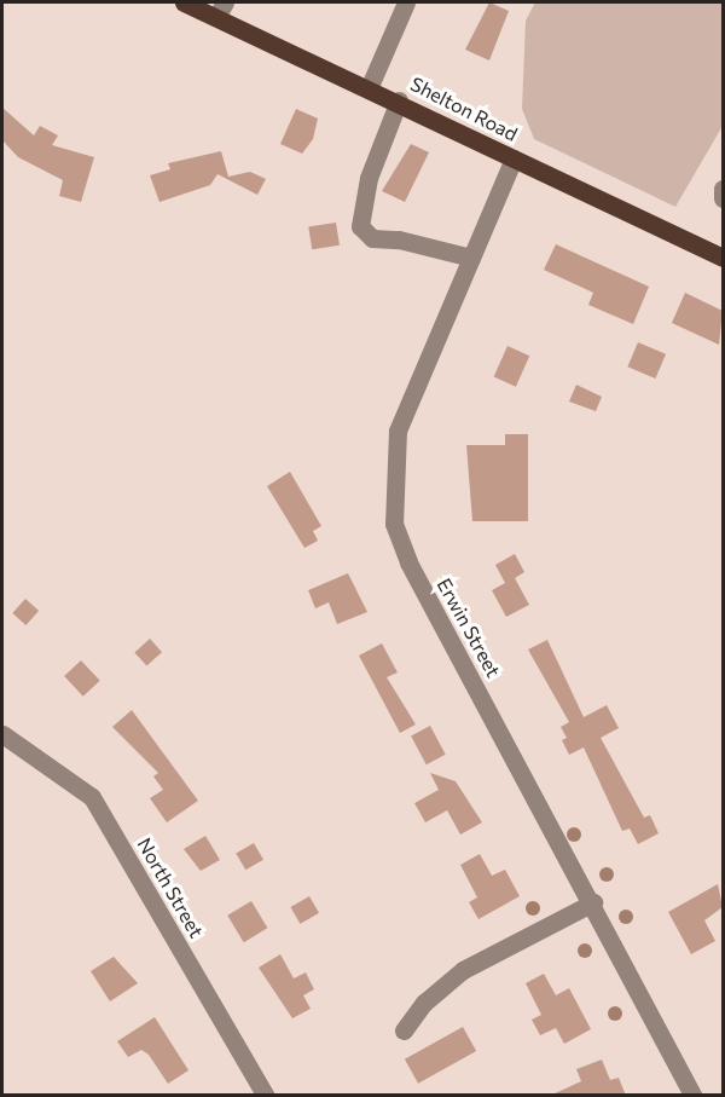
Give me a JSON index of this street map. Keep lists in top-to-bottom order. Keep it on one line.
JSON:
{"streets":{"main road":["Shelton Road"],"street":["Erwin Street","North Street"]},"crossings":[["Shelton Road","Erwin Street"]]}
